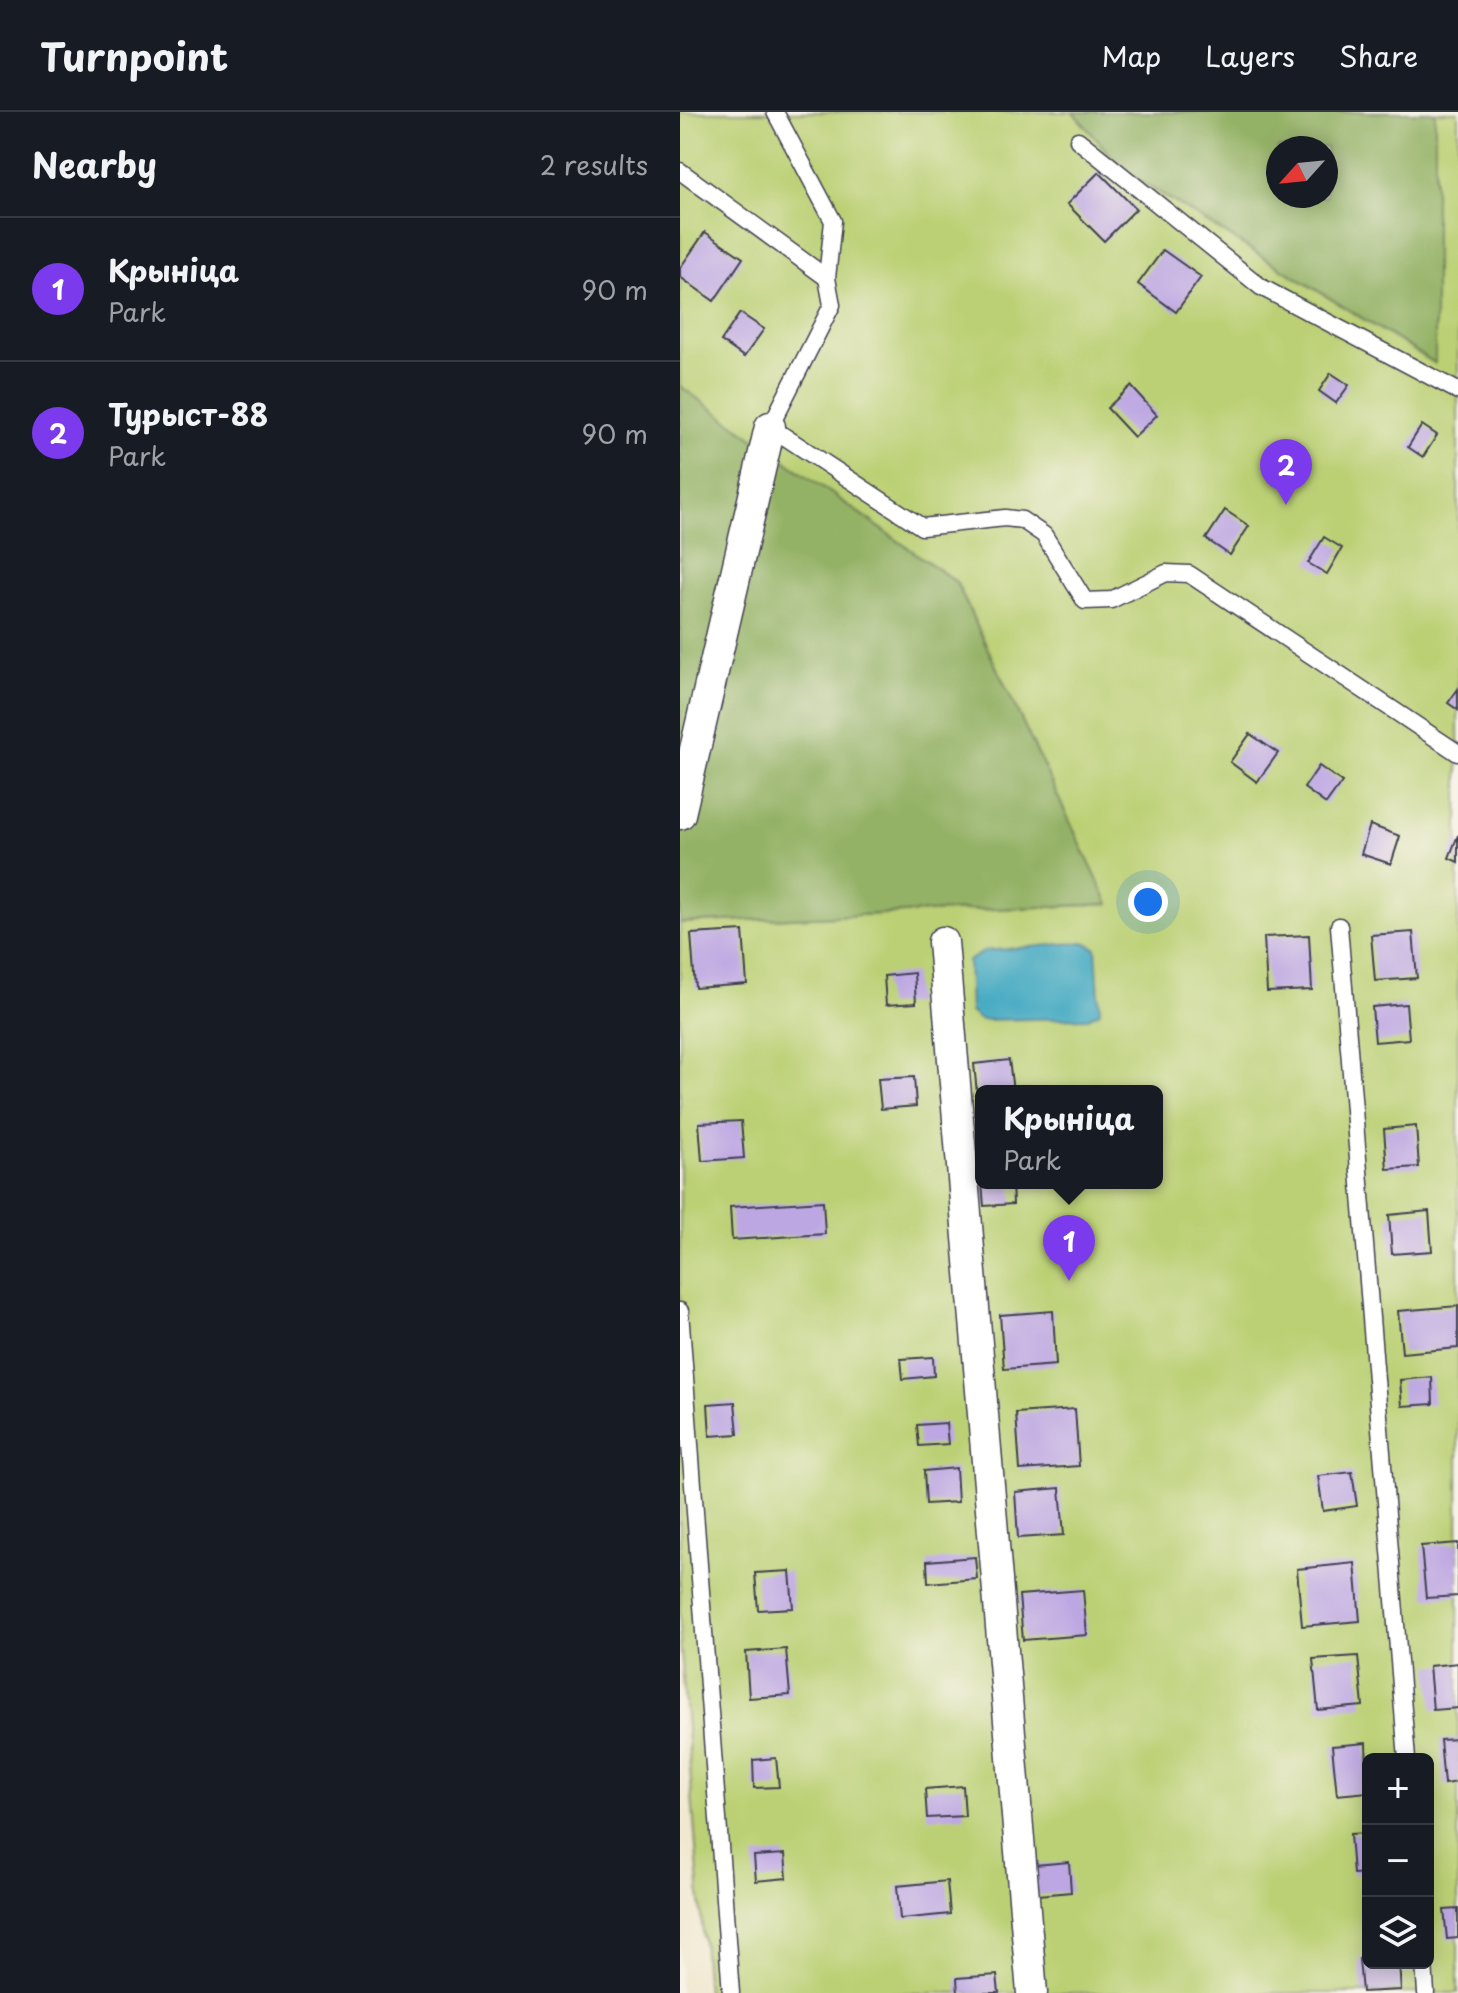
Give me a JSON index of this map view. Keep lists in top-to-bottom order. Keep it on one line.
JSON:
{"north":"bottom left","page":{"header":"Turnpoint","nav":["Map","Layers","Share"],"heading":["Nearby","2 results"],"list":[{"mark":"1","name":"Крыніца","note":"Park","value":"90 m"},{"mark":"2","name":"Турыст-88","note":"Park","value":"90 m"}],"pins":["2","1"],"popup":["Крыніца","Park"],"map_buttons":["+","−"]}}
